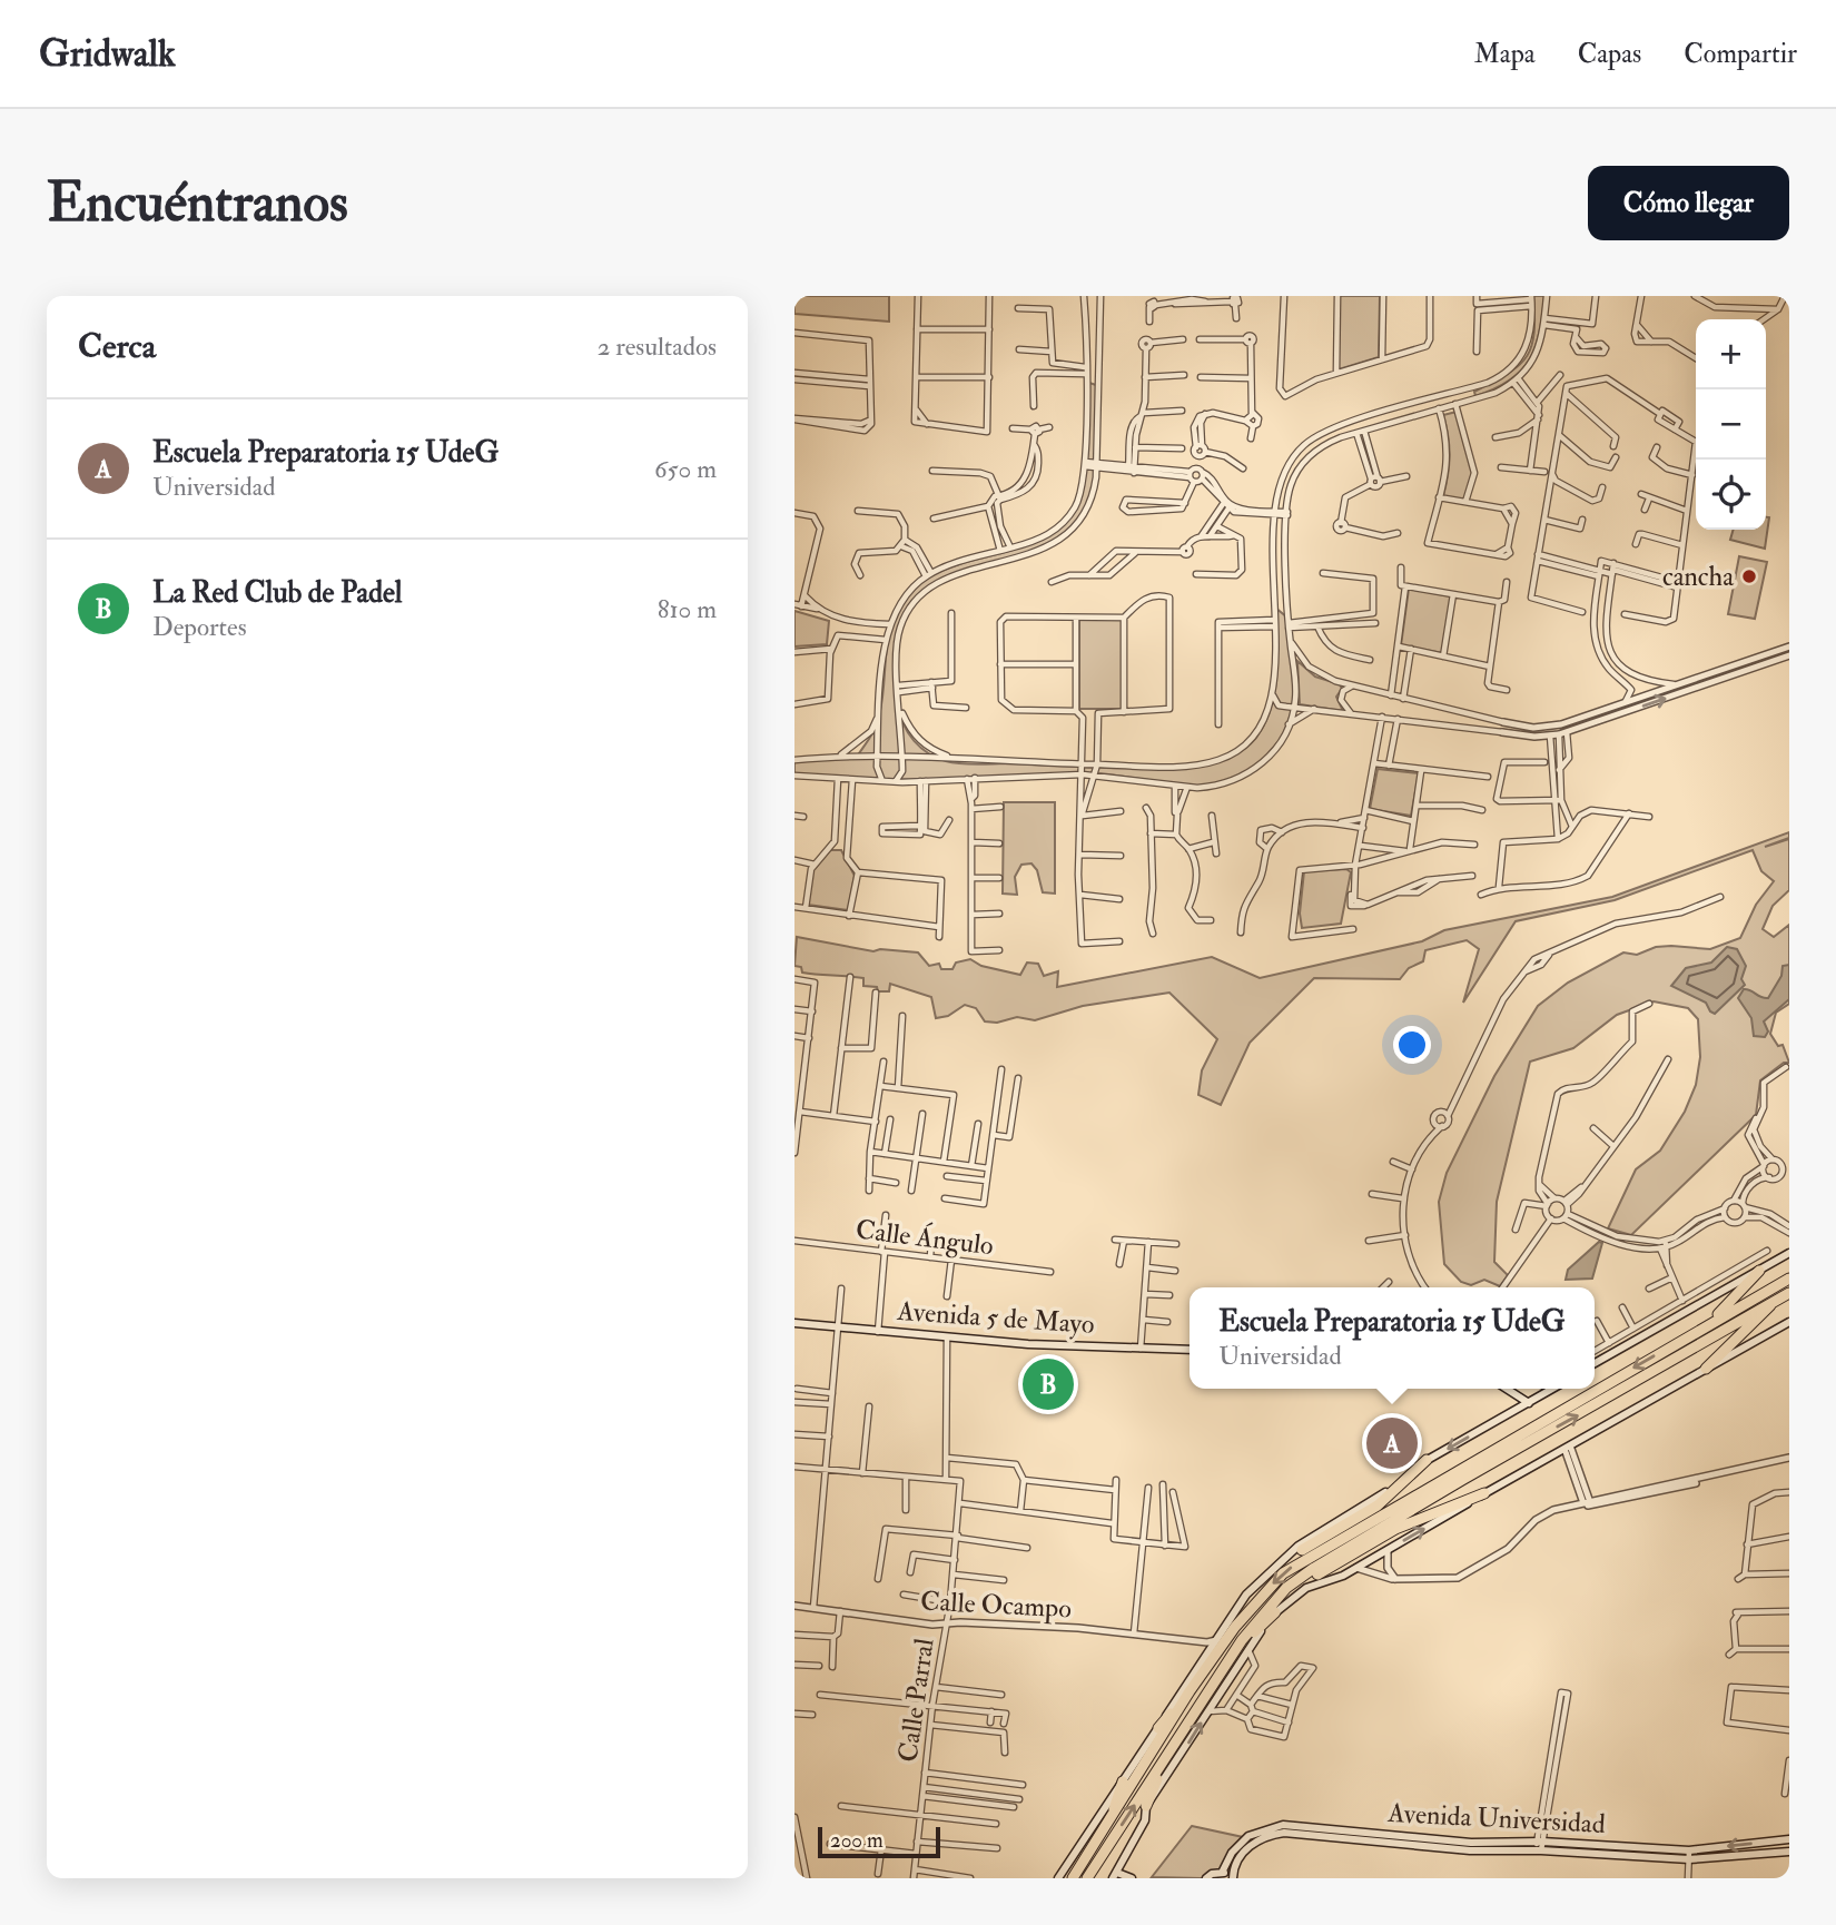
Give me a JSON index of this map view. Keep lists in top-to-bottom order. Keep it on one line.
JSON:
{"streets":{"main road":["Avenida 5 de Mayo","Avenida Universidad"],"street":["Calle Ángulo","Calle Ocampo","Calle Parral"]},"crossings":[["Calle Ocampo","Calle Parral"]],"places":["cancha"],"scale_bar":"200 m","page":{"header":"Gridwalk","nav":["Mapa","Capas","Compartir"],"buttons":"Cómo llegar","title":"Encuéntranos","heading":["Cerca","2 resultados"],"map_buttons":["+","−"],"list":[{"mark":"A","name":"Escuela Preparatoria 15 UdeG","note":"Universidad","value":"650 m"},{"mark":"B","name":"La Red Club de Padel","note":"Deportes","value":"810 m"}],"popup":["Escuela Preparatoria 15 UdeG","Universidad"],"pins":["B","A"],"scale":"200 m"}}
